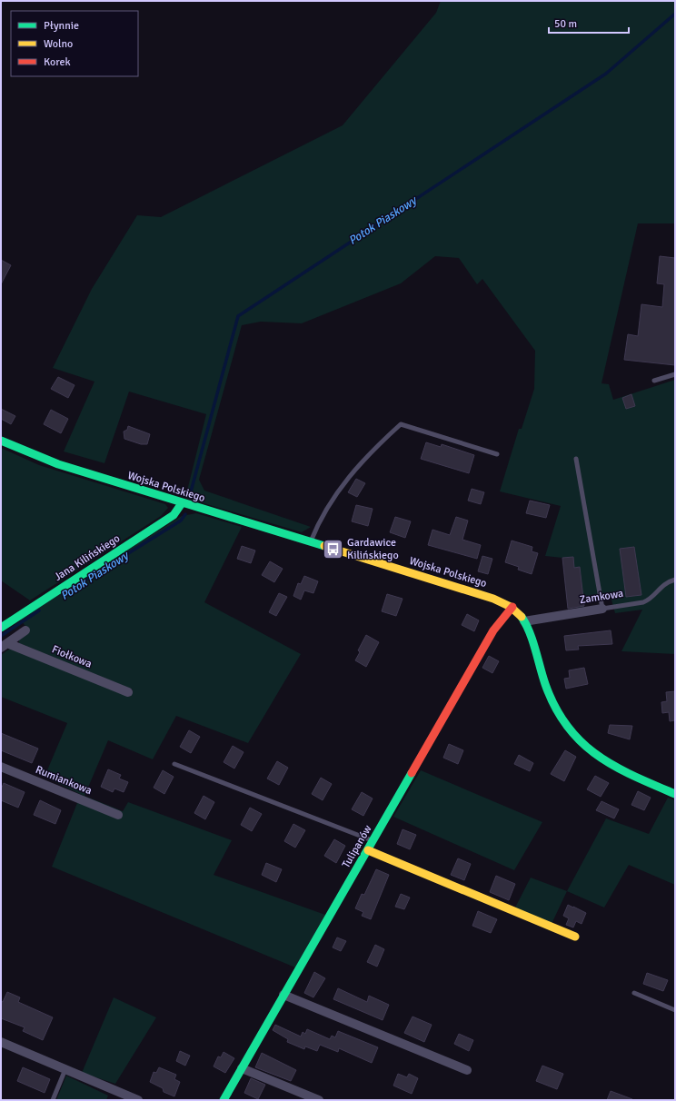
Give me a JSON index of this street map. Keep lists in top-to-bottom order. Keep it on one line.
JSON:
{"streets":{"street":["Wojska Polskiego","Jana Kilińskiego","Zamkowa","Fiołkowa","Rumiankowa","Tulipanów"]},"crossings":[["Wojska Polskiego","Jana Kilińskiego"],["Wojska Polskiego","Zamkowa"],["Wojska Polskiego","Tulipanów"]],"water":["Potok Piaskowy"],"places":{"bus stop":["Gardawice Kilińskiego"]},"legend":["Płynnie","Wolno","Korek"],"scale_bar":"50 m"}
